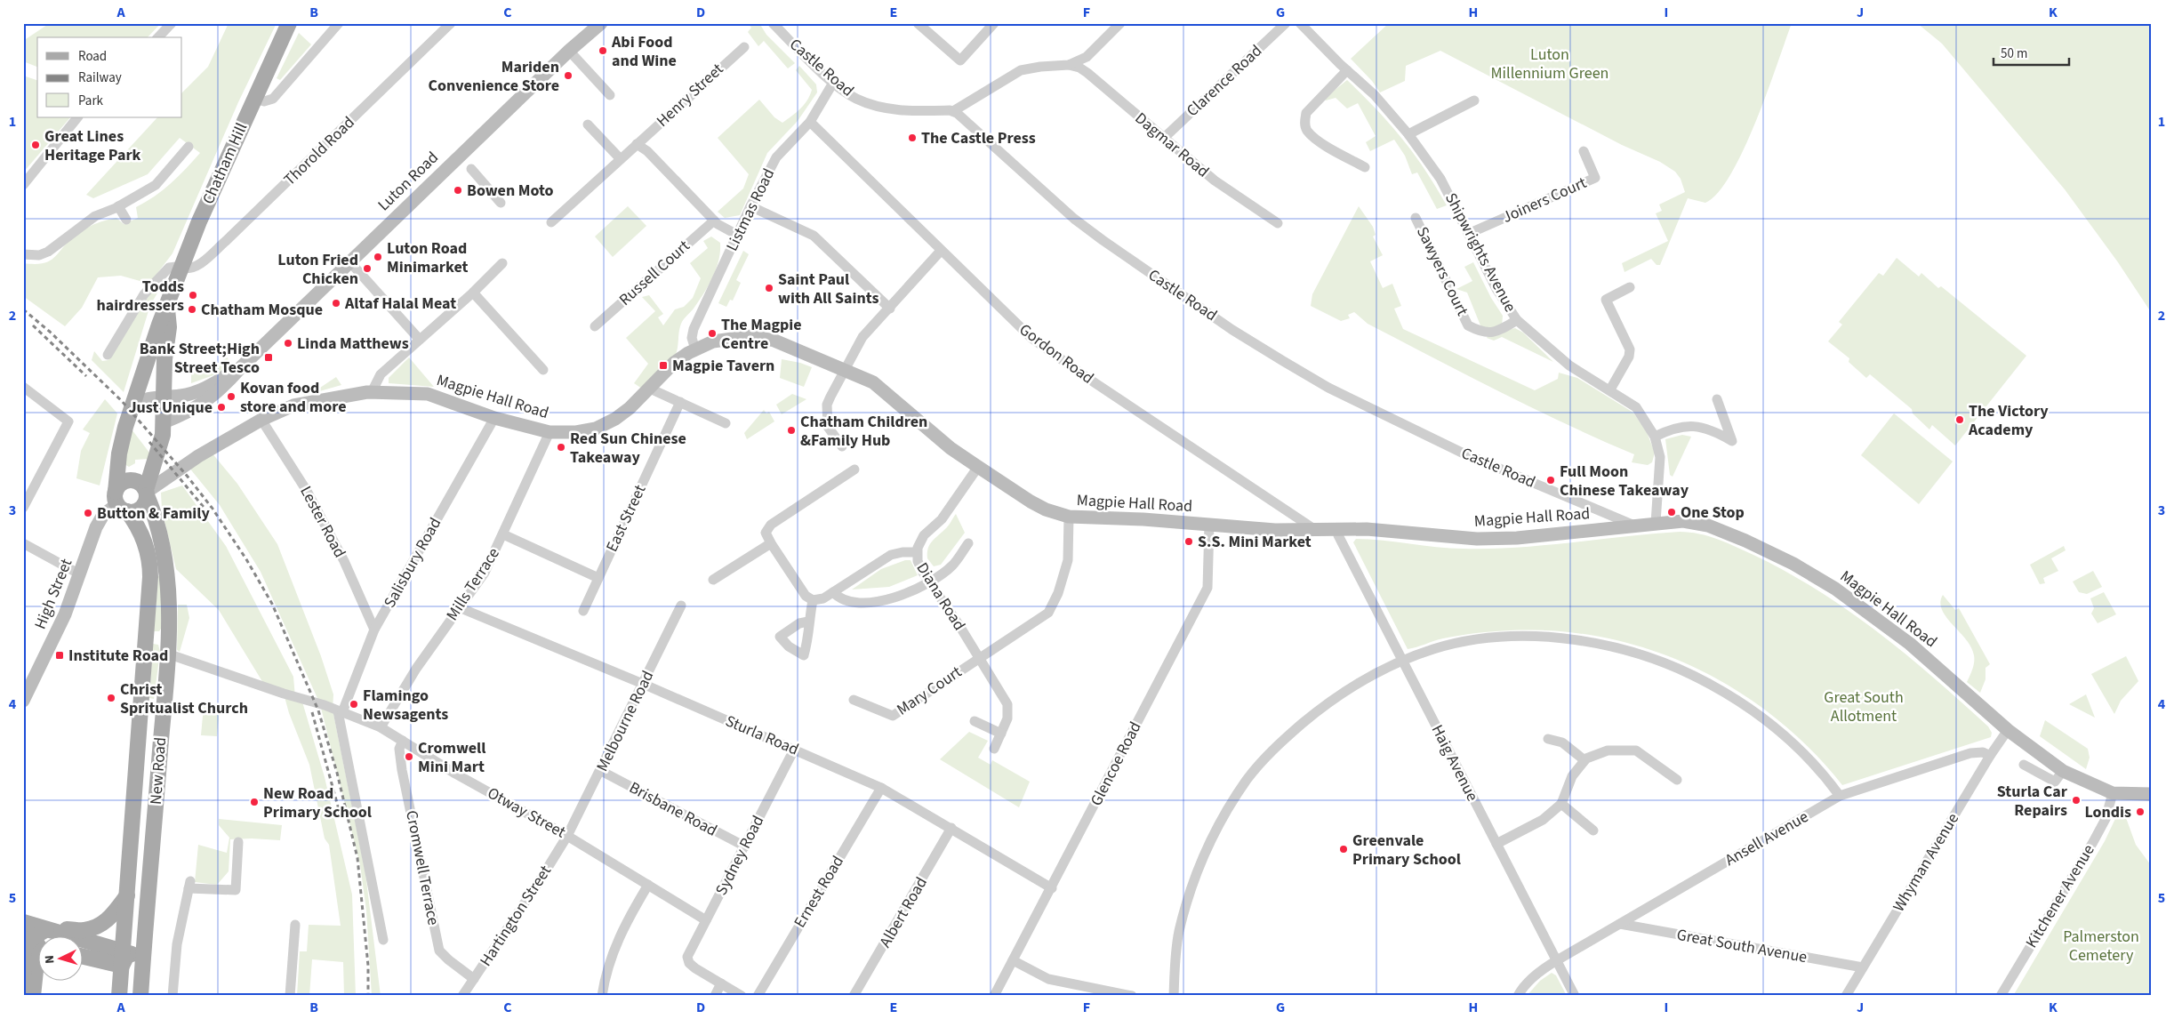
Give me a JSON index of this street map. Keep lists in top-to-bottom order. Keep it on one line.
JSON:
{"streets":{"main road":["Chatham Hill","New Road"],"street":["Castle Road","Clarence Road","Henry Street","Dagmar Road","Thorold Road","Luton Road","Joiners Court","Listmas Road","Shipwrights Avenue","Sawyers Court","Russell Court","Gordon Road","Magpie Hall Road","East Street","Lester Road","Salisbury Road","Mills Terrace","High Street","Diana Road","Mary Court","Melbourne Road","Sturla Road","Haig Avenue","Glencoe Road","Brisbane Road","Otway Street","Ansell Avenue","Sydney Road","Whyman Avenue","Cromwell Terrace","Ernest Road","Kitchener Avenue","Albert Road","Hartington Street","Great South Avenue"]},"crossings":[["Castle Road","Listmas Road"],["Castle Road","Magpie Hall Road"],["Clarence Road","Dagmar Road"],["Thorold Road","Chatham Hill"],["Chatham Hill","Luton Road"],["Chatham Hill","Magpie Hall Road"],["Chatham Hill","High Street"],["Chatham Hill","New Road"],["Joiners Court","Shipwrights Avenue"],["Listmas Road","Gordon Road"],["Listmas Road","Magpie Hall Road"],["Shipwrights Avenue","Sawyers Court"],["Shipwrights Avenue","Magpie Hall Road"],["Gordon Road","Magpie Hall Road"],["Magpie Hall Road","Lester Road"],["Magpie Hall Road","Salisbury Road"],["Magpie Hall Road","Mills Terrace"],["Magpie Hall Road","High Street"],["Magpie Hall Road","Diana Road"],["Magpie Hall Road","Haig Avenue"],["Magpie Hall Road","Glencoe Road"],["Magpie Hall Road","New Road"],["Magpie Hall Road","Whyman Avenue"],["Magpie Hall Road","Kitchener Avenue"],["Lester Road","Salisbury Road"],["Salisbury Road","Otway Street"],["Mills Terrace","Sturla Road"],["Mills Terrace","Otway Street"],["High Street","New Road"],["Diana Road","Mary Court"],["Melbourne Road","Sturla Road"],["Melbourne Road","Brisbane Road"],["Melbourne Road","Otway Street"],["Melbourne Road","Hartington Street"],["Sturla Road","Glencoe Road"],["Sturla Road","Sydney Road"],["Sturla Road","Ernest Road"],["Sturla Road","Albert Road"],["Haig Avenue","Ansell Avenue"],["New Road","Otway Street"],["Brisbane Road","Sydney Road"],["Otway Street","Sydney Road"],["Otway Street","Cromwell Terrace"],["Otway Street","Hartington Street"],["Ansell Avenue","Whyman Avenue"],["Ansell Avenue","Great South Avenue"],["Whyman Avenue","Great South Avenue"],["Cromwell Terrace","Hartington Street"]],"parks":["Luton Millennium Green","Great South Allotment","Palmerston Cemetery"],"places":{"other":["Abi Food and Wine","Mariden Convenience Store","The Castle Press","Great Lines Heritage Park","Bowen Moto","Luton Road Minimarket","Luton Fried Chicken","Saint Paul with All Saints","Todds hairdressers","Altaf Halal Meat","Chatham Mosque","The Magpie Centre","Linda Matthews","Kovan food store and more","Just Unique","The Victory Academy","Chatham Children &Family Hub","Red Sun Chinese Takeaway","Full Moon Chinese Takeaway","One Stop","Button & Family","S.S. Mini Market","Christ Spritualist Church","Flamingo Newsagents","Cromwell Mini Mart","Sturla Car Repairs","New Road Primary School","Londis","Greenvale Primary School"],"transit":["Bank Street;High Street Tesco","Magpie Tavern","Institute Road"]},"legend":["Road","Railway","Park"],"scale_bar":"50 m","north":"left","grid":{"columns":["A","B","C","D","E","F","G","H","I","J","K"],"rows":["1","2","3","4","5"]}}
